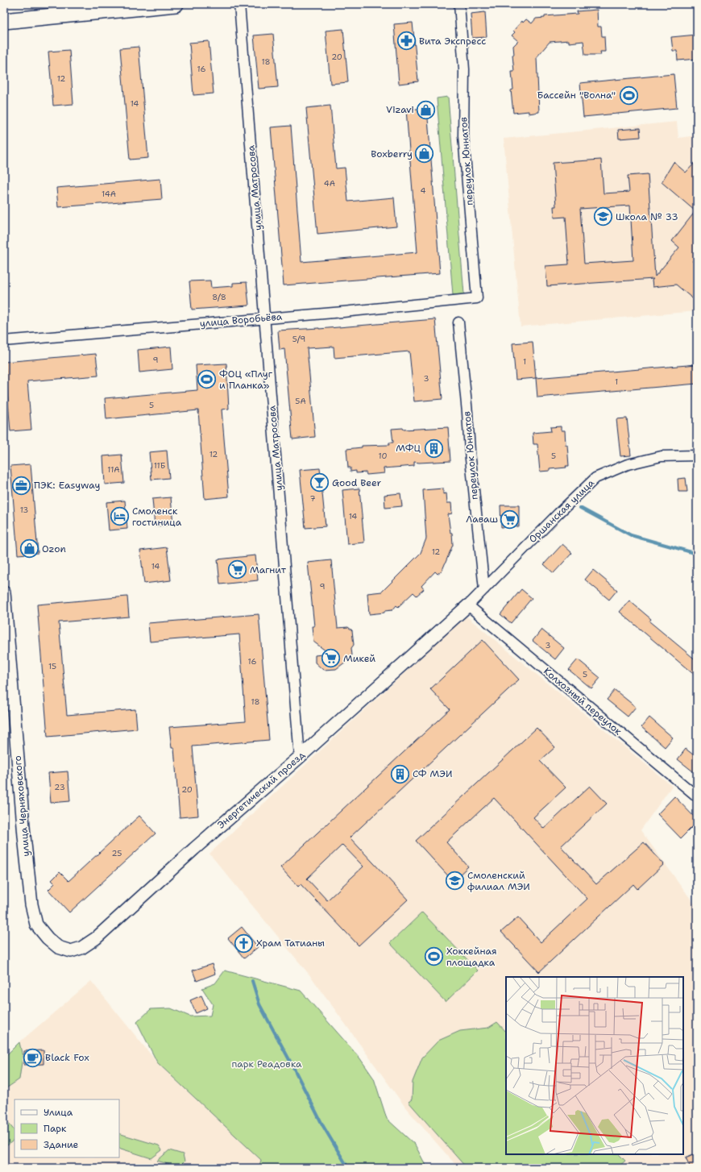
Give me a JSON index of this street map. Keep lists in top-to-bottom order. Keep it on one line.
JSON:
{"streets":{"street":["переулок Юннатов","улица Матросова","улица Воробьёва","Оршанская улица","Колхозный переулок","Энергетический проезд","улица Черняховского"]},"crossings":[["переулок Юннатов","улица Воробьёва"],["переулок Юннатов","Оршанская улица"],["улица Матросова","улица Воробьёва"],["улица Матросова","Энергетический проезд"],["Оршанская улица","Колхозный переулок"],["Оршанская улица","Энергетический проезд"],["Колхозный переулок","Энергетический проезд"],["Энергетический проезд","улица Черняховского"]],"parks":["парк Реадовка"],"places":{"pharmacy":["Вита Экспресс"],"sports":["Бассейн \"Волна\"","ФОЦ «Плуг и Планка»","Хоккейная площадка"],"shop":["Vizavi","Boxberry","Ozon"],"school or university":["Школа № 33","Смоленский филиал МЭИ"],"building":["МФЦ","СФ МЭИ"],"bar":["Good Beer"],"office":["ПЭК: Easyway"],"hotel":["Смоленск гостиница"],"supermarket":["Лаваш","Магнит","Микей"],"church":["Храм Татианы"],"cafe":["Black Fox"]},"house_numbers":["20","18","16","12","14","4А","4","14А","8/8","5/9","9","1","3","1","5А","5","12","10","5","11Б","11А","7","13","14","12","14","9","3","16","15","5","18","23","20","25"],"legend":["Улица","Парк","Здание"]}
